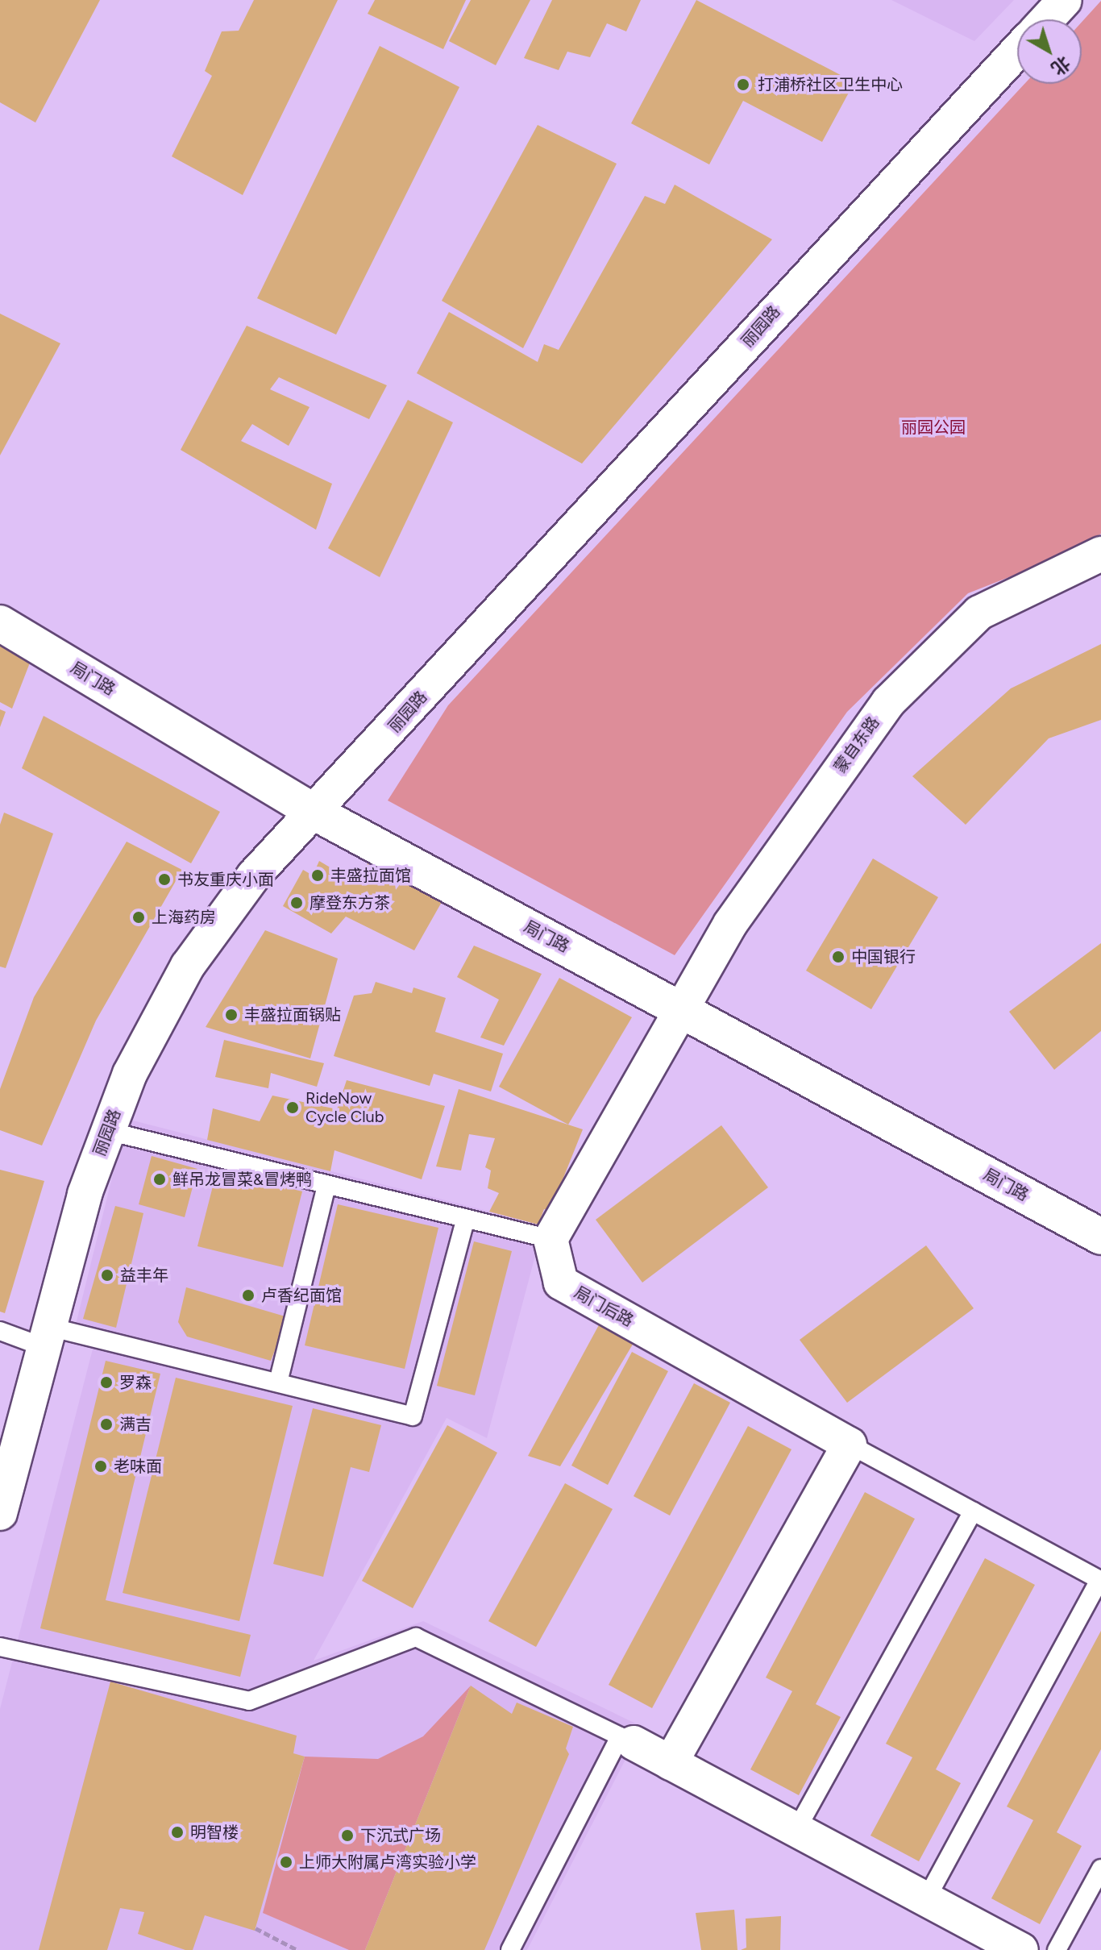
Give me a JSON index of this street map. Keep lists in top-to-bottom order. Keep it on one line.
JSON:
{"streets":{"street":["丽园路","局门路","蒙自东路","局门后路"]},"crossings":[["丽园路","局门路"],["局门路","蒙自东路"]],"parks":["丽园公园"],"places":["打浦桥社区卫生中心","丰盛拉面馆","书友重庆小面","摩登东方茶","上海药房","中国银行","丰盛拉面锅贴","RideNow Cycle Club","鲜吊龙冒菜&冒烤鸭","益丰年","卢香纪面馆","罗森","满吉","老味面","明智楼","下沉式广场","上师大附属卢湾实验小学"],"north":"bottom right"}
